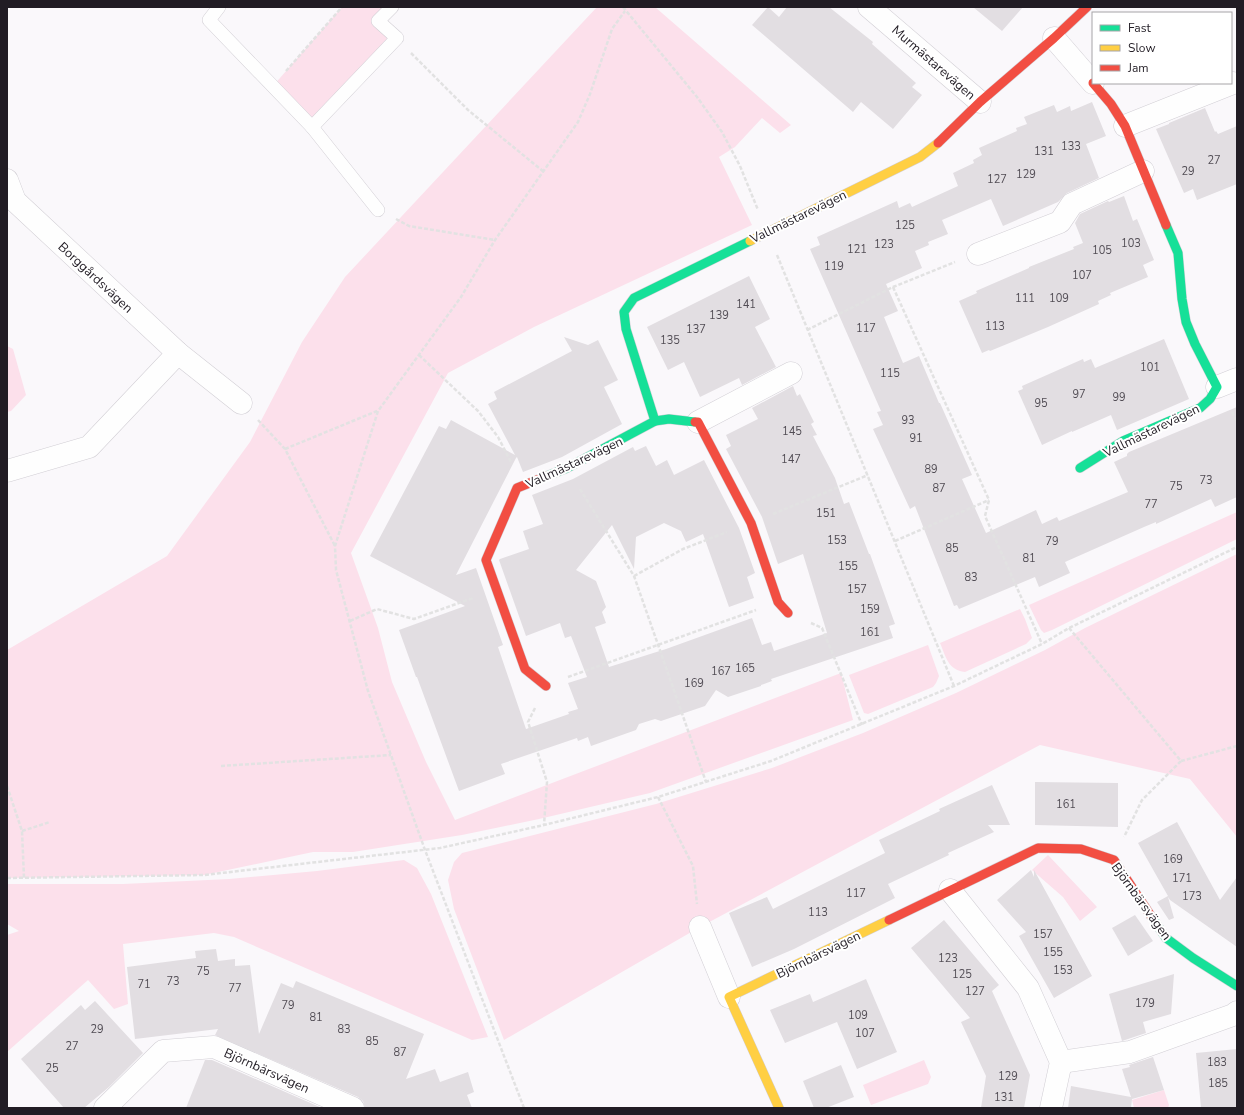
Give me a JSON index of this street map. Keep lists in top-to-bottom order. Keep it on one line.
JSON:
{"streets":{"street":["Murmästarevägen","Vallmästarevägen","Borggårdsvägen","Björnbärsvägen"]},"crossings":[["Murmästarevägen","Vallmästarevägen"]],"house_numbers":["133","131","27","29","129","127","125","103","123","121","105","119","107","111","109","141","139","113","117","137","135","101","115","97","99","95","93","145","91","147","89","73","75","87","77","151","153","79","85","81","155","83","157","159","161","165","167","169","161","169","171","117","173","113","157","155","123","153","75","125","73","71","77","127","179","79","109","81","29","83","107","85","27","87","183","25","129","185","131"],"legend":["Fast","Slow","Jam"]}
